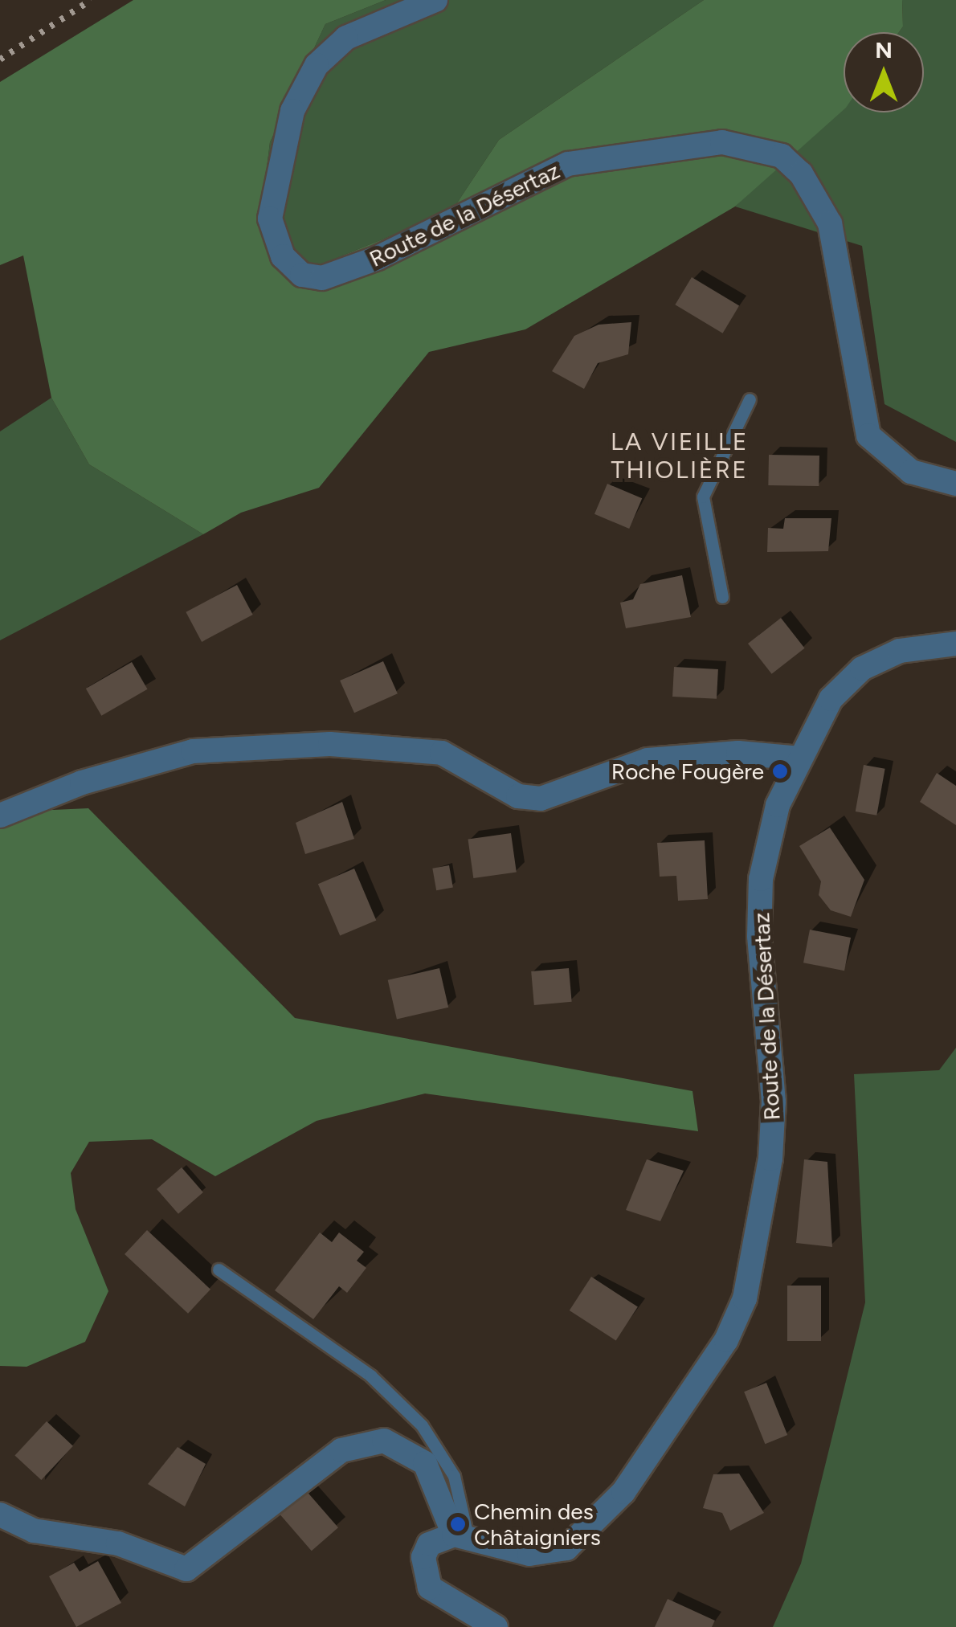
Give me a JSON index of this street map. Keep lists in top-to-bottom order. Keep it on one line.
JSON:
{"streets":{"street":["Route de la Désertaz"]},"districts":["LA VIEILLE THIOLIÈRE"],"places":["Roche Fougère","Chemin des Châtaigniers"],"north":"top"}
